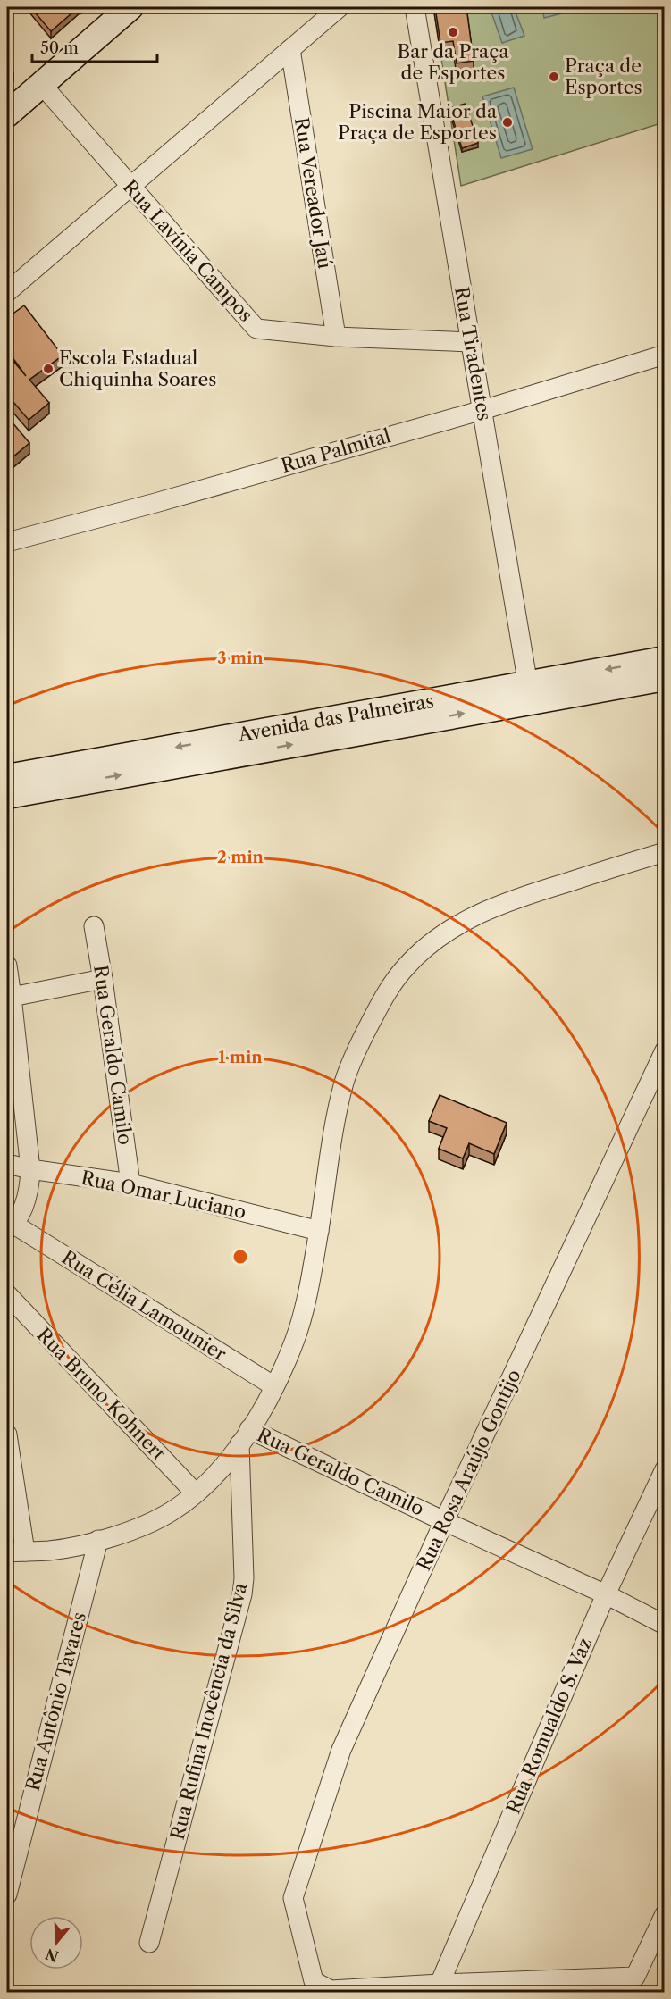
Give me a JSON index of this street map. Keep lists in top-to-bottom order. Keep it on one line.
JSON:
{"streets":{"main road":["Avenida das Palmeiras"],"street":["Rua Vereador Jaú","Rua Lavínia Campos","Rua Tiradentes","Rua Palmital","Rua Geraldo Camilo","Rua Omar Luciano","Rua Célia Lamounier","Rua Bruno Kohnert","Rua Rosa Araújo Gontijo","Rua Antônio Tavares","Rua Rufina Inocência da Silva","Rua Romualdo S. Vaz"]},"crossings":[["Rua Vereador Jaú","Rua Lavínia Campos"],["Rua Lavínia Campos","Rua Tiradentes"],["Rua Tiradentes","Rua Palmital"],["Rua Tiradentes","Avenida das Palmeiras"],["Rua Geraldo Camilo","Rua Omar Luciano"],["Rua Geraldo Camilo","Rua Rosa Araújo Gontijo"],["Rua Geraldo Camilo","Rua Rufina Inocência da Silva"],["Rua Geraldo Camilo","Rua Romualdo S. Vaz"],["Rua Rosa Araújo Gontijo","Rua Romualdo S. Vaz"]],"places":["Bar da Praça de Esportes","Praça de Esportes","Piscina Maior da Praça de Esportes","Escola Estadual Chiquinha Soares"],"scale_bar":"50 m","north":"bottom","rings":["3 min","2 min","1 min"]}
